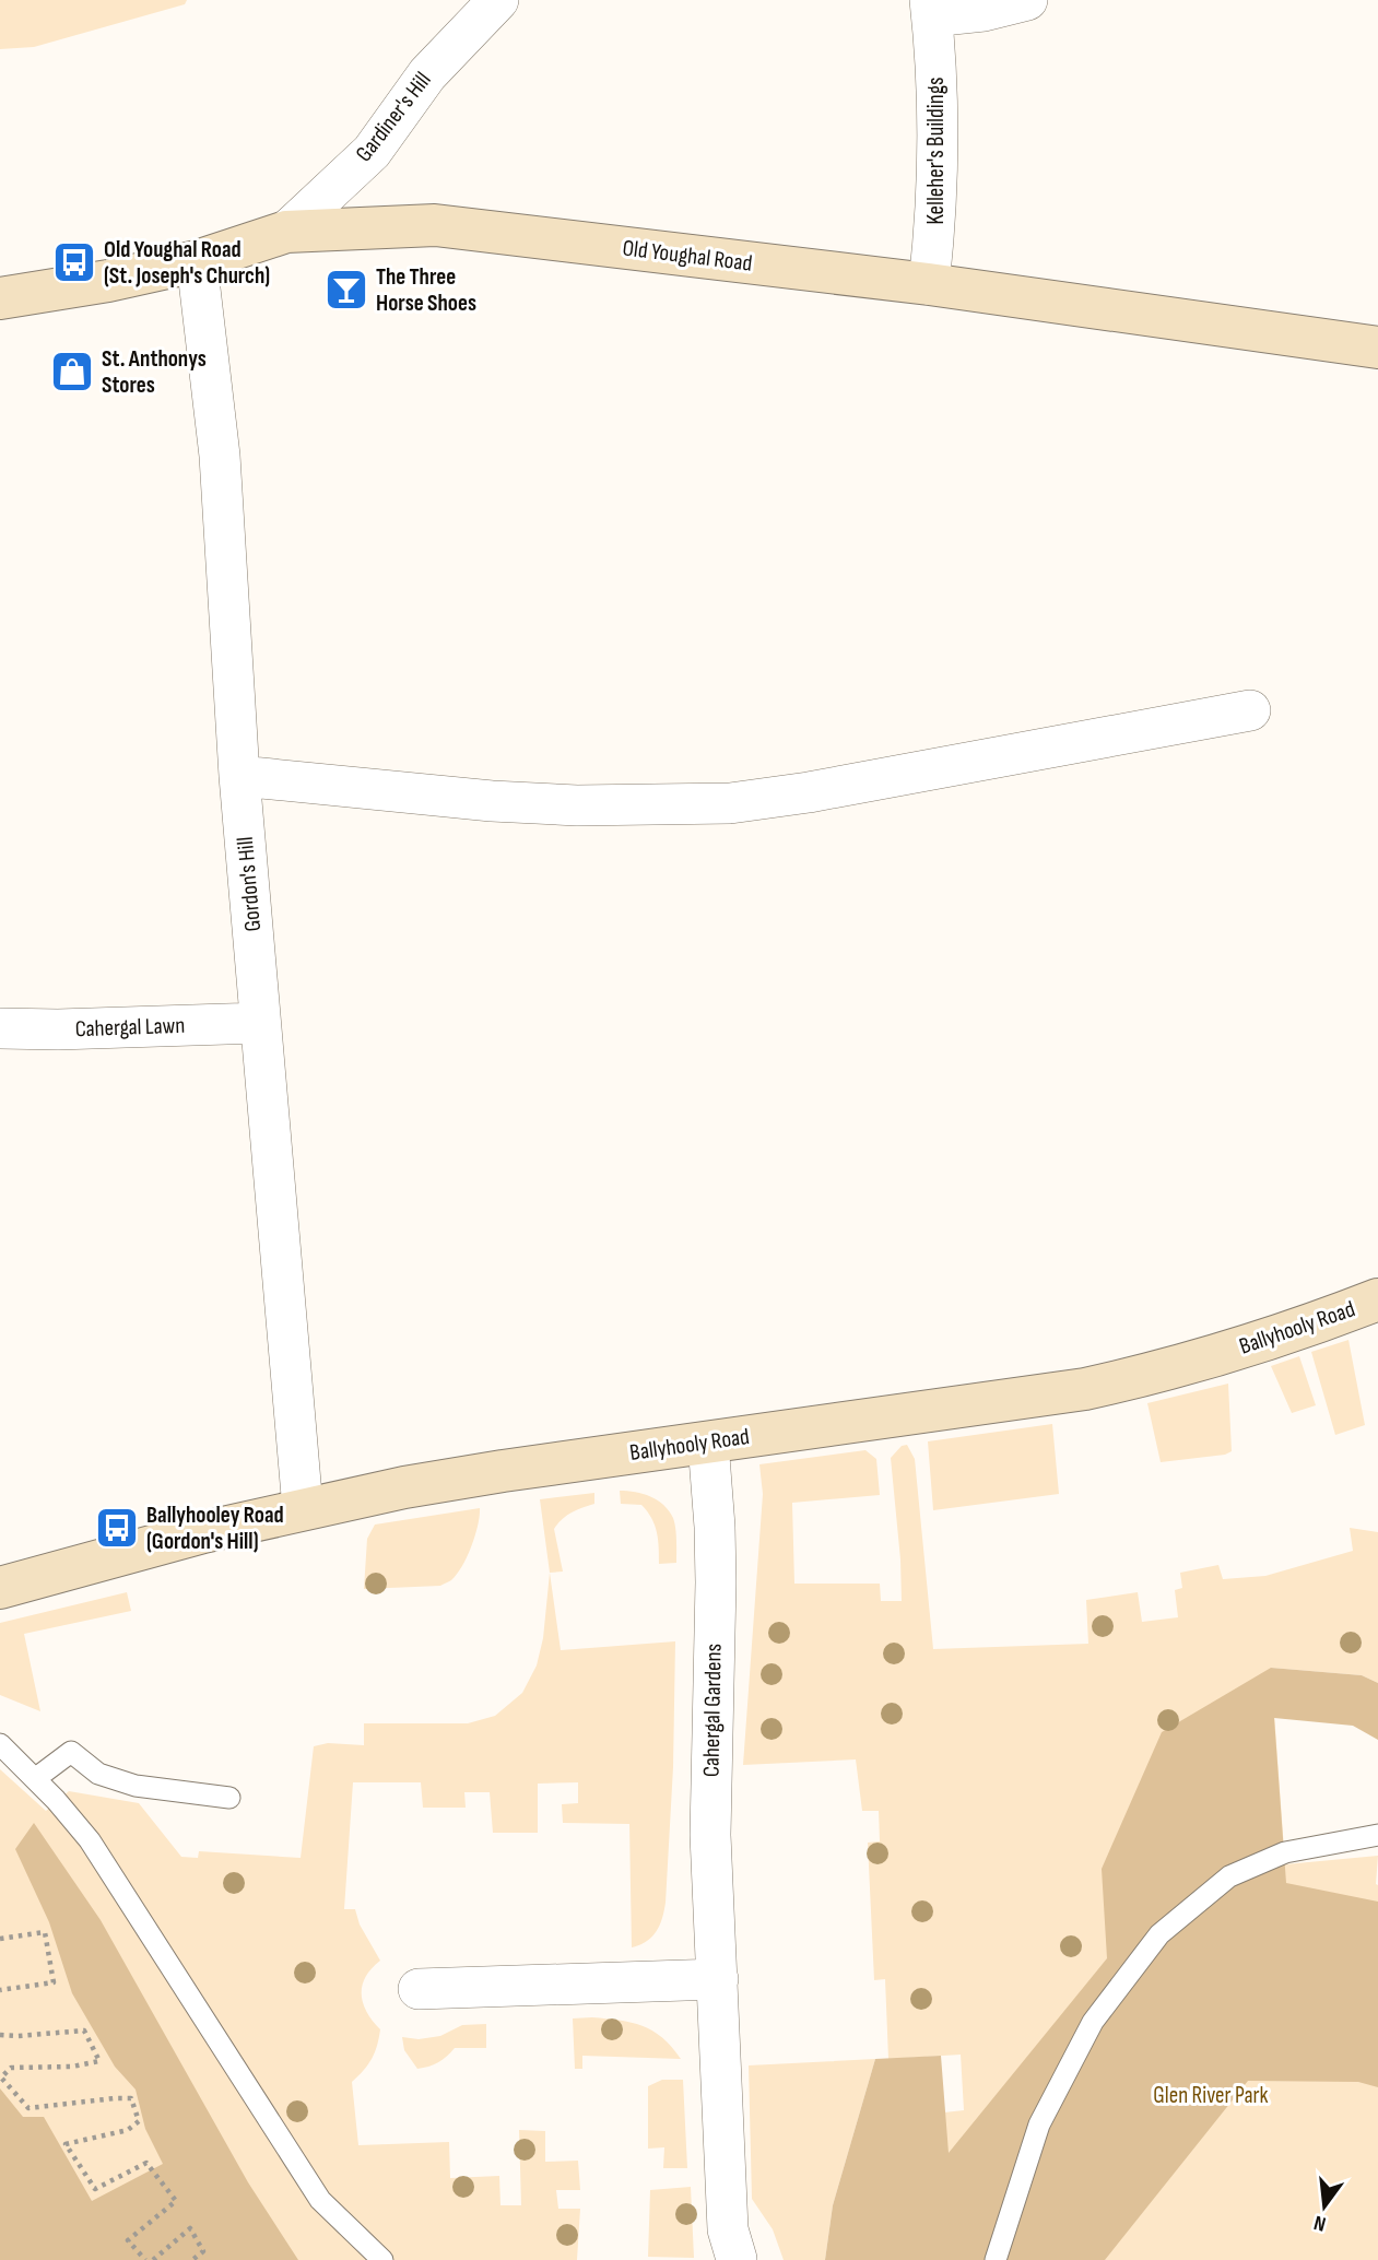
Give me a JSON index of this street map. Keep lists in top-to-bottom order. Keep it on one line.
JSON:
{"streets":{"street":["Gardiner's Hill","Kelleher's Buildings","Old Youghal Road","Gordon's Hill","Cahergal Lawn","Ballyhooly Road","Cahergal Gardens"]},"crossings":[["Gardiner's Hill","Old Youghal Road"],["Kelleher's Buildings","Old Youghal Road"],["Old Youghal Road","Gordon's Hill"],["Gordon's Hill","Cahergal Lawn"],["Gordon's Hill","Ballyhooly Road"],["Ballyhooly Road","Cahergal Gardens"]],"parks":["Glen River Park"],"places":{"bus stop":["Old Youghal Road (St. Joseph's Church)","Ballyhooley Road (Gordon's Hill)"],"bar":["The Three Horse Shoes"],"shop":["St. Anthonys Stores"]},"north":"bottom"}
